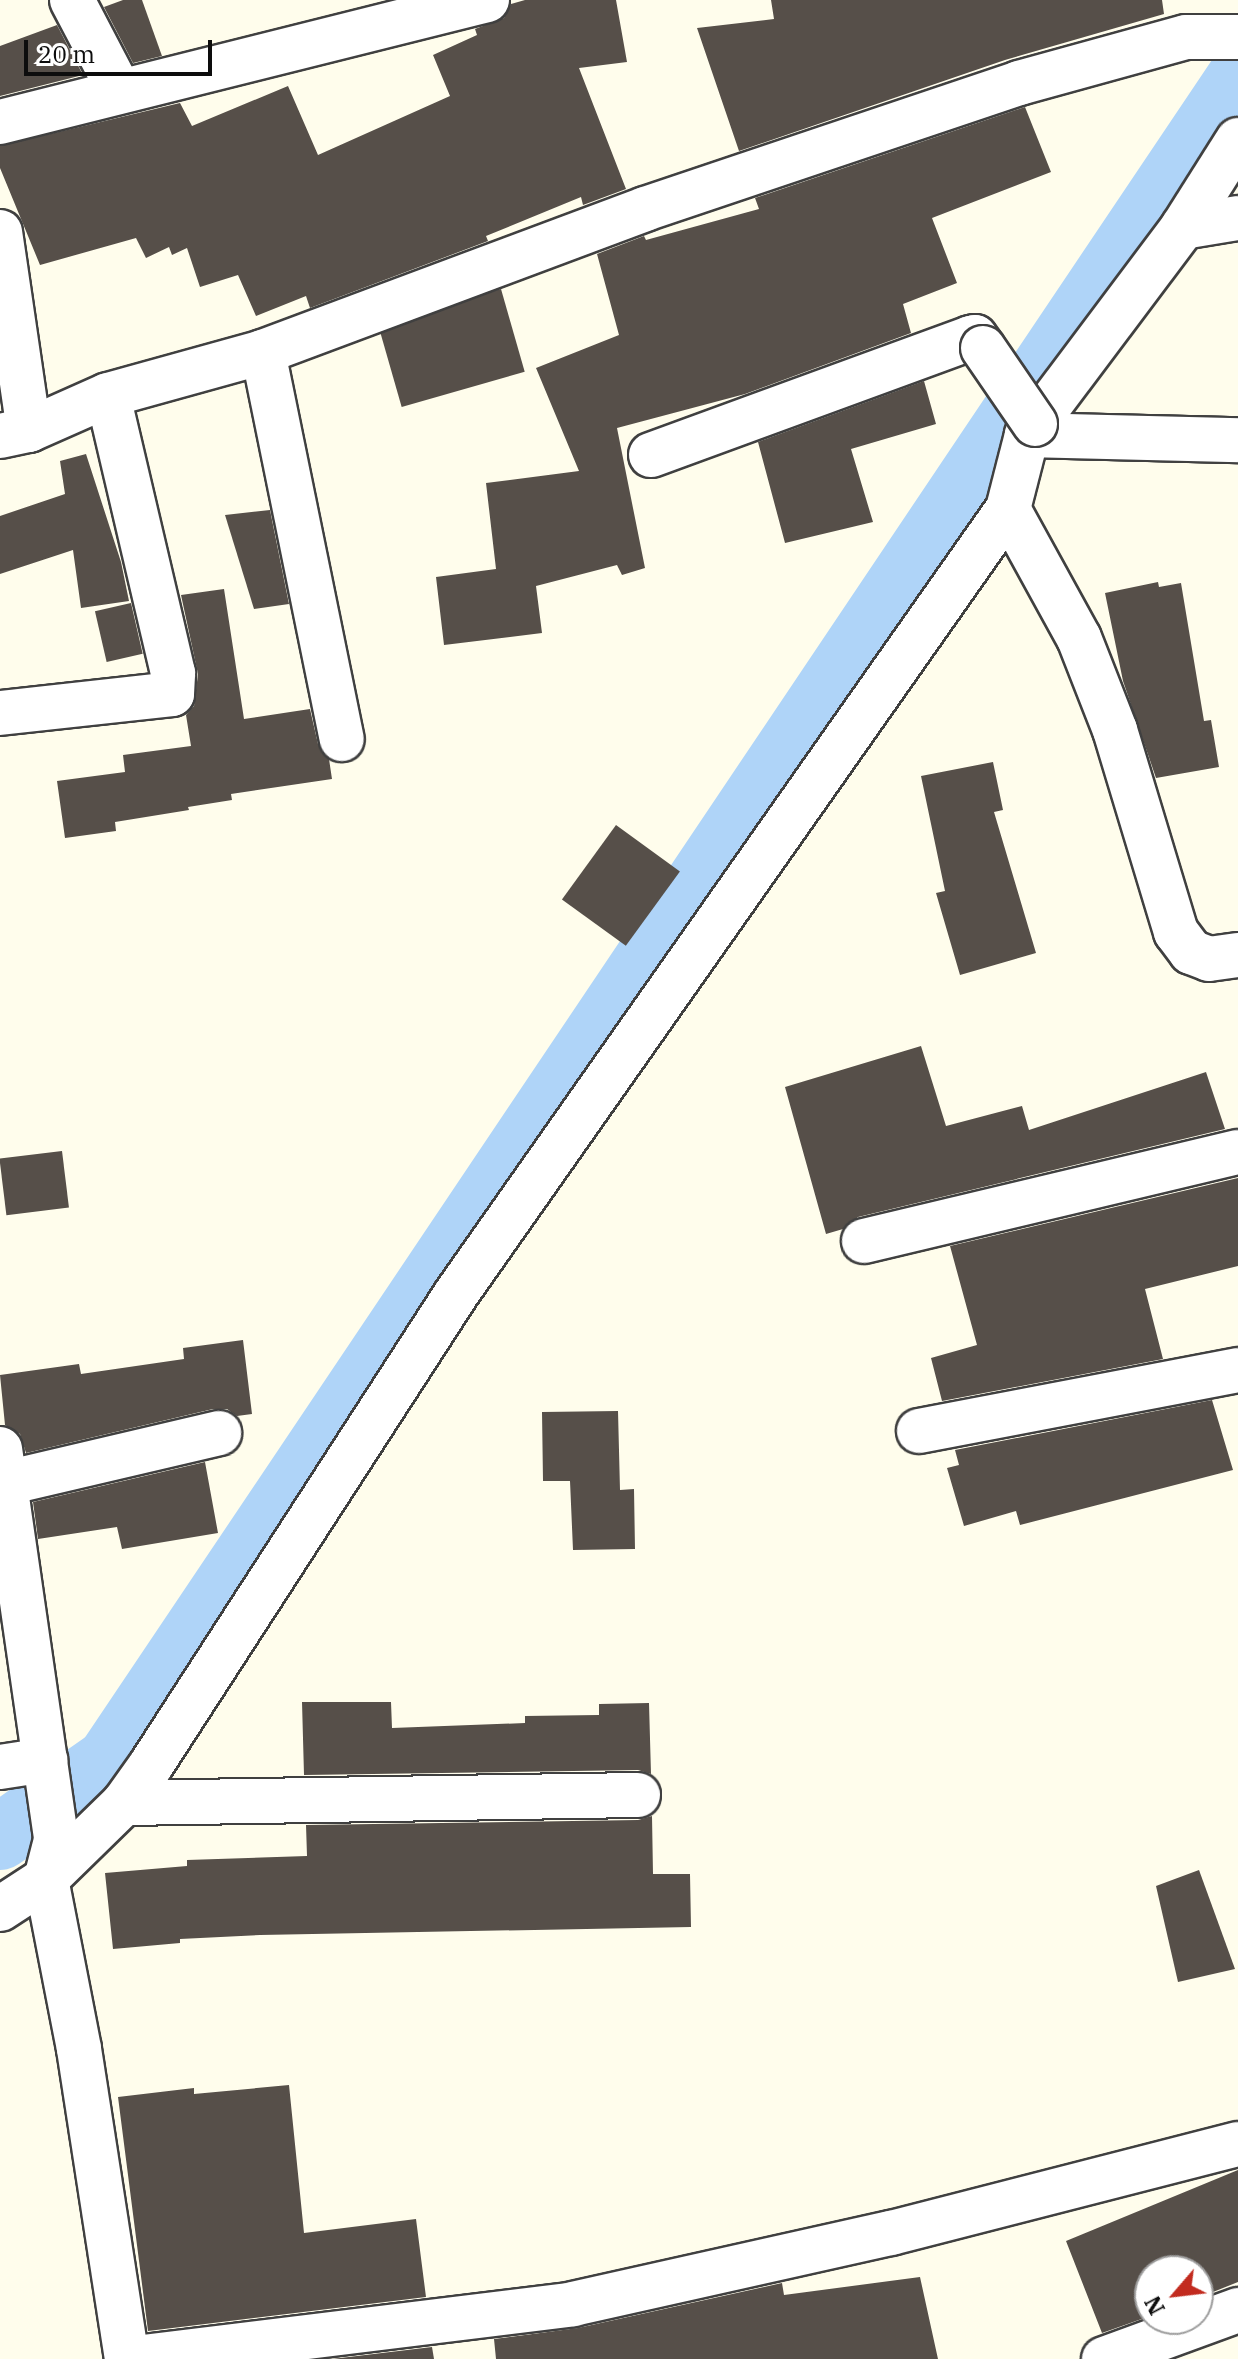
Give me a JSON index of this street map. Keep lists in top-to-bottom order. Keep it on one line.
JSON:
{"scale_bar":"20 m","north":"bottom left"}
